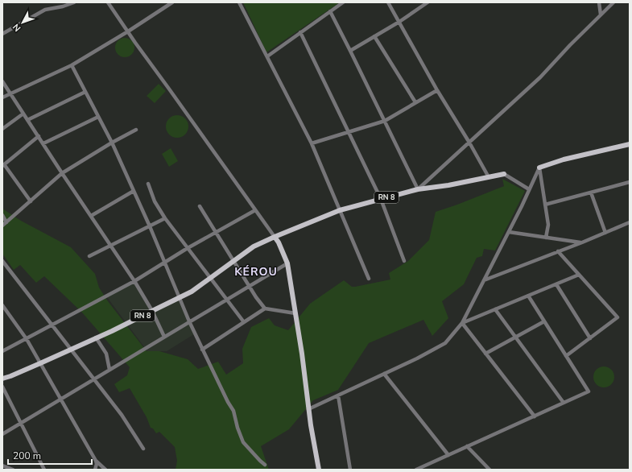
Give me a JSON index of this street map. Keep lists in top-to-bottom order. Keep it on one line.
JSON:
{"streets":{"main road":["RN 8"]},"districts":["KÉROU"],"scale_bar":"200 m","north":"bottom left"}
